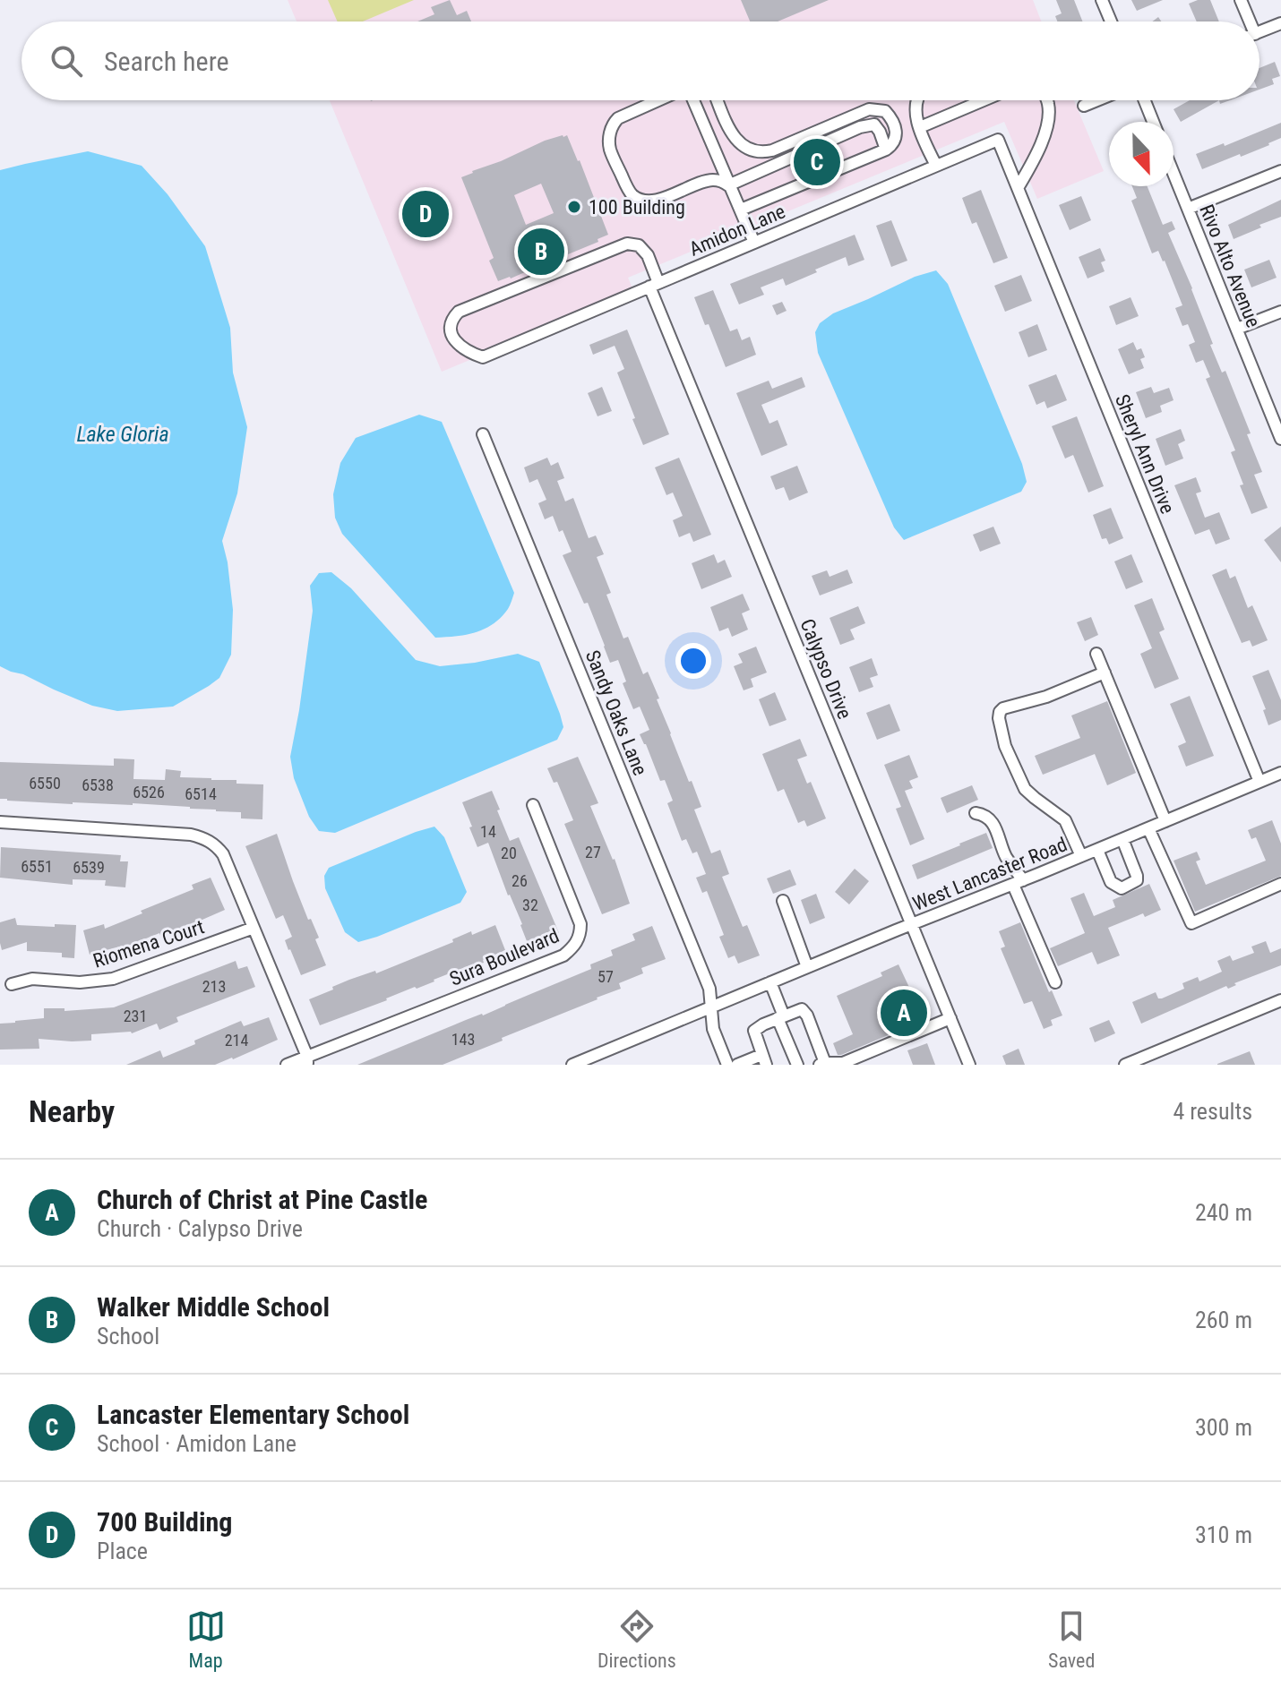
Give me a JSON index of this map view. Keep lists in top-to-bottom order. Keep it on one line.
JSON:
{"streets":{"street":["Amidon Lane","Rivo Alto Avenue","Sheryl Ann Drive","Calypso Drive","Sandy Oaks Lane","West Lancaster Road","Riomena Court","Sura Boulevard"]},"crossings":[["Amidon Lane","Sheryl Ann Drive"],["Amidon Lane","Calypso Drive"],["Sheryl Ann Drive","West Lancaster Road"],["Calypso Drive","West Lancaster Road"],["Sandy Oaks Lane","West Lancaster Road"]],"water":["Lake Gloria"],"places":["100 Building"],"house_numbers":["6550","6538","6526","6514","14","27","20","6551","6539","26","32","57","213","231","143","214"],"north":"bottom","page":{"search":"Search here","pins":["C","D","B","A"],"heading":["Nearby","4 results"],"list":[{"mark":"A","name":"Church of Christ at Pine Castle","note":"Church · Calypso Drive","value":"240 m"},{"mark":"B","name":"Walker Middle School","note":"School","value":"260 m"},{"mark":"C","name":"Lancaster Elementary School","note":"School · Amidon Lane","value":"300 m"},{"mark":"D","name":"700 Building","note":"Place","value":"310 m"}],"nav":["Map","Directions","Saved"]}}
